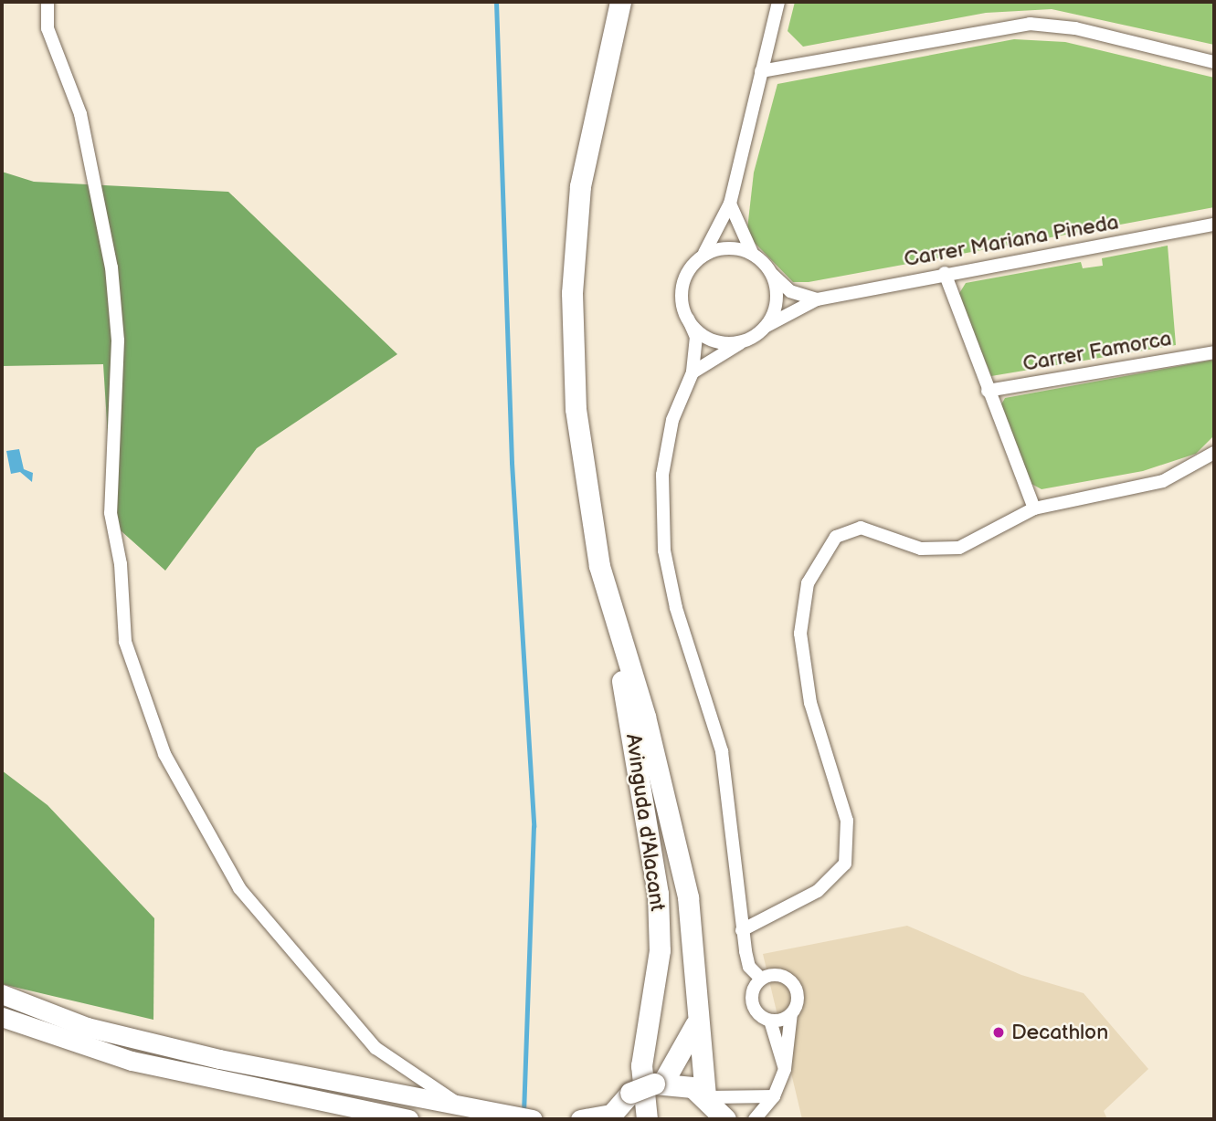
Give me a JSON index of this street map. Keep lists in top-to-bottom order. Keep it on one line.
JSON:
{"streets":{"main road":["Avinguda d'Alacant"],"street":["Carrer Mariana Pineda","Carrer Famorca"]},"places":["Decathlon"]}
